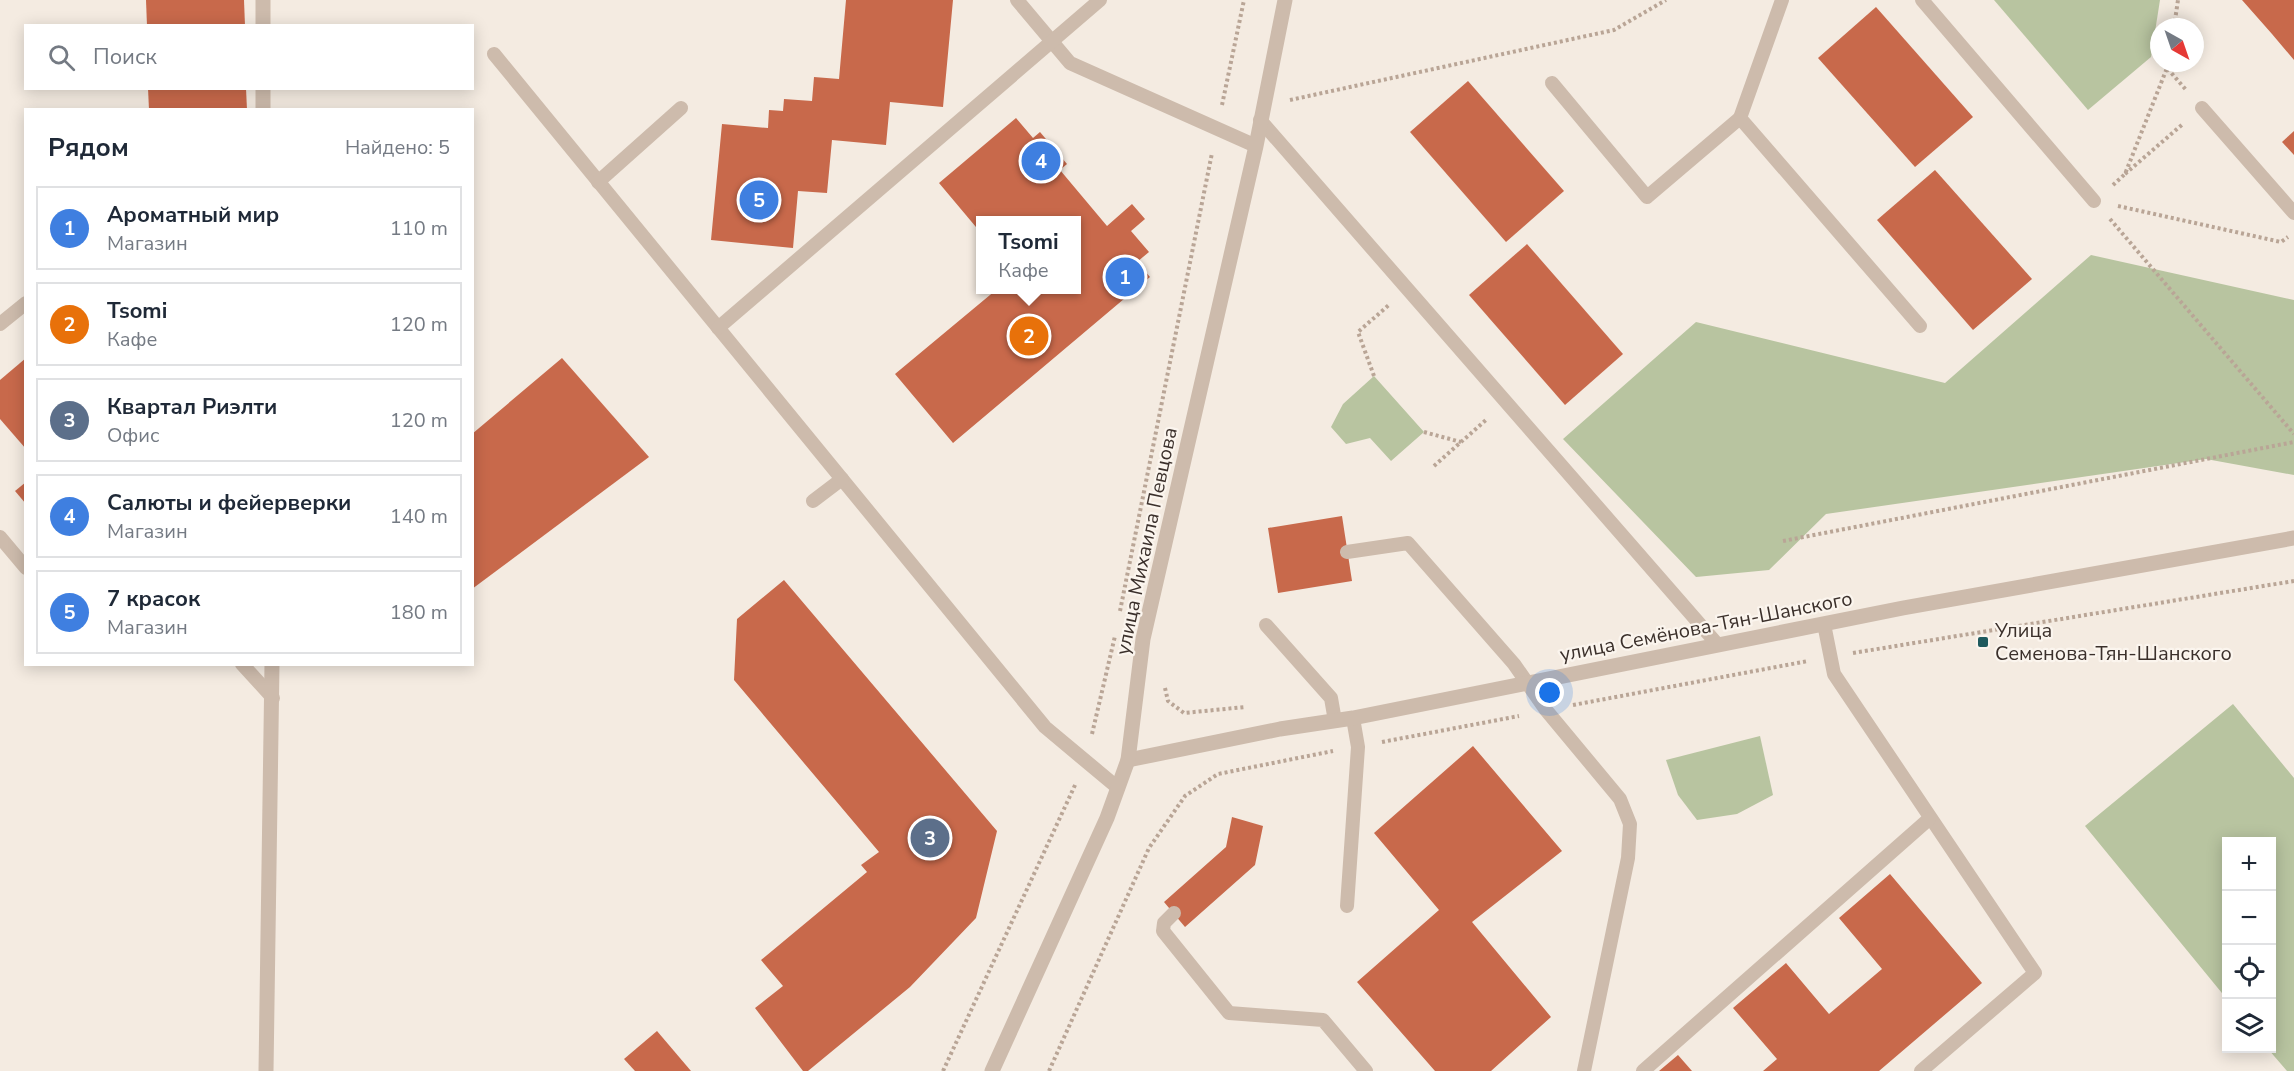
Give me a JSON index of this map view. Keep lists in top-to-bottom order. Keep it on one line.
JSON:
{"streets":{"street":["улица Михаила Певцова","улица Семёнова-Тян-Шанского"]},"crossings":[["улица Михаила Певцова","улица Семёнова-Тян-Шанского"]],"places":{"transit":["Улица Семенова-Тян-Шанского"]},"north":"bottom right","page":{"search":"Поиск","heading":["Рядом","Найдено: 5"],"pins":["4","5","1","2","3"],"list":[{"mark":"1","name":"Ароматный мир","note":"Магазин","value":"110 m"},{"mark":"2","name":"Tsomi","note":"Кафе","value":"120 m"},{"mark":"3","name":"Квартал Риэлти","note":"Офис","value":"120 m"},{"mark":"4","name":"Салюты и фейерверки","note":"Магазин","value":"140 m"},{"mark":"5","name":"7 красок","note":"Магазин","value":"180 m"}],"popup":["Tsomi","Кафе"],"map_buttons":["+","−"]}}
